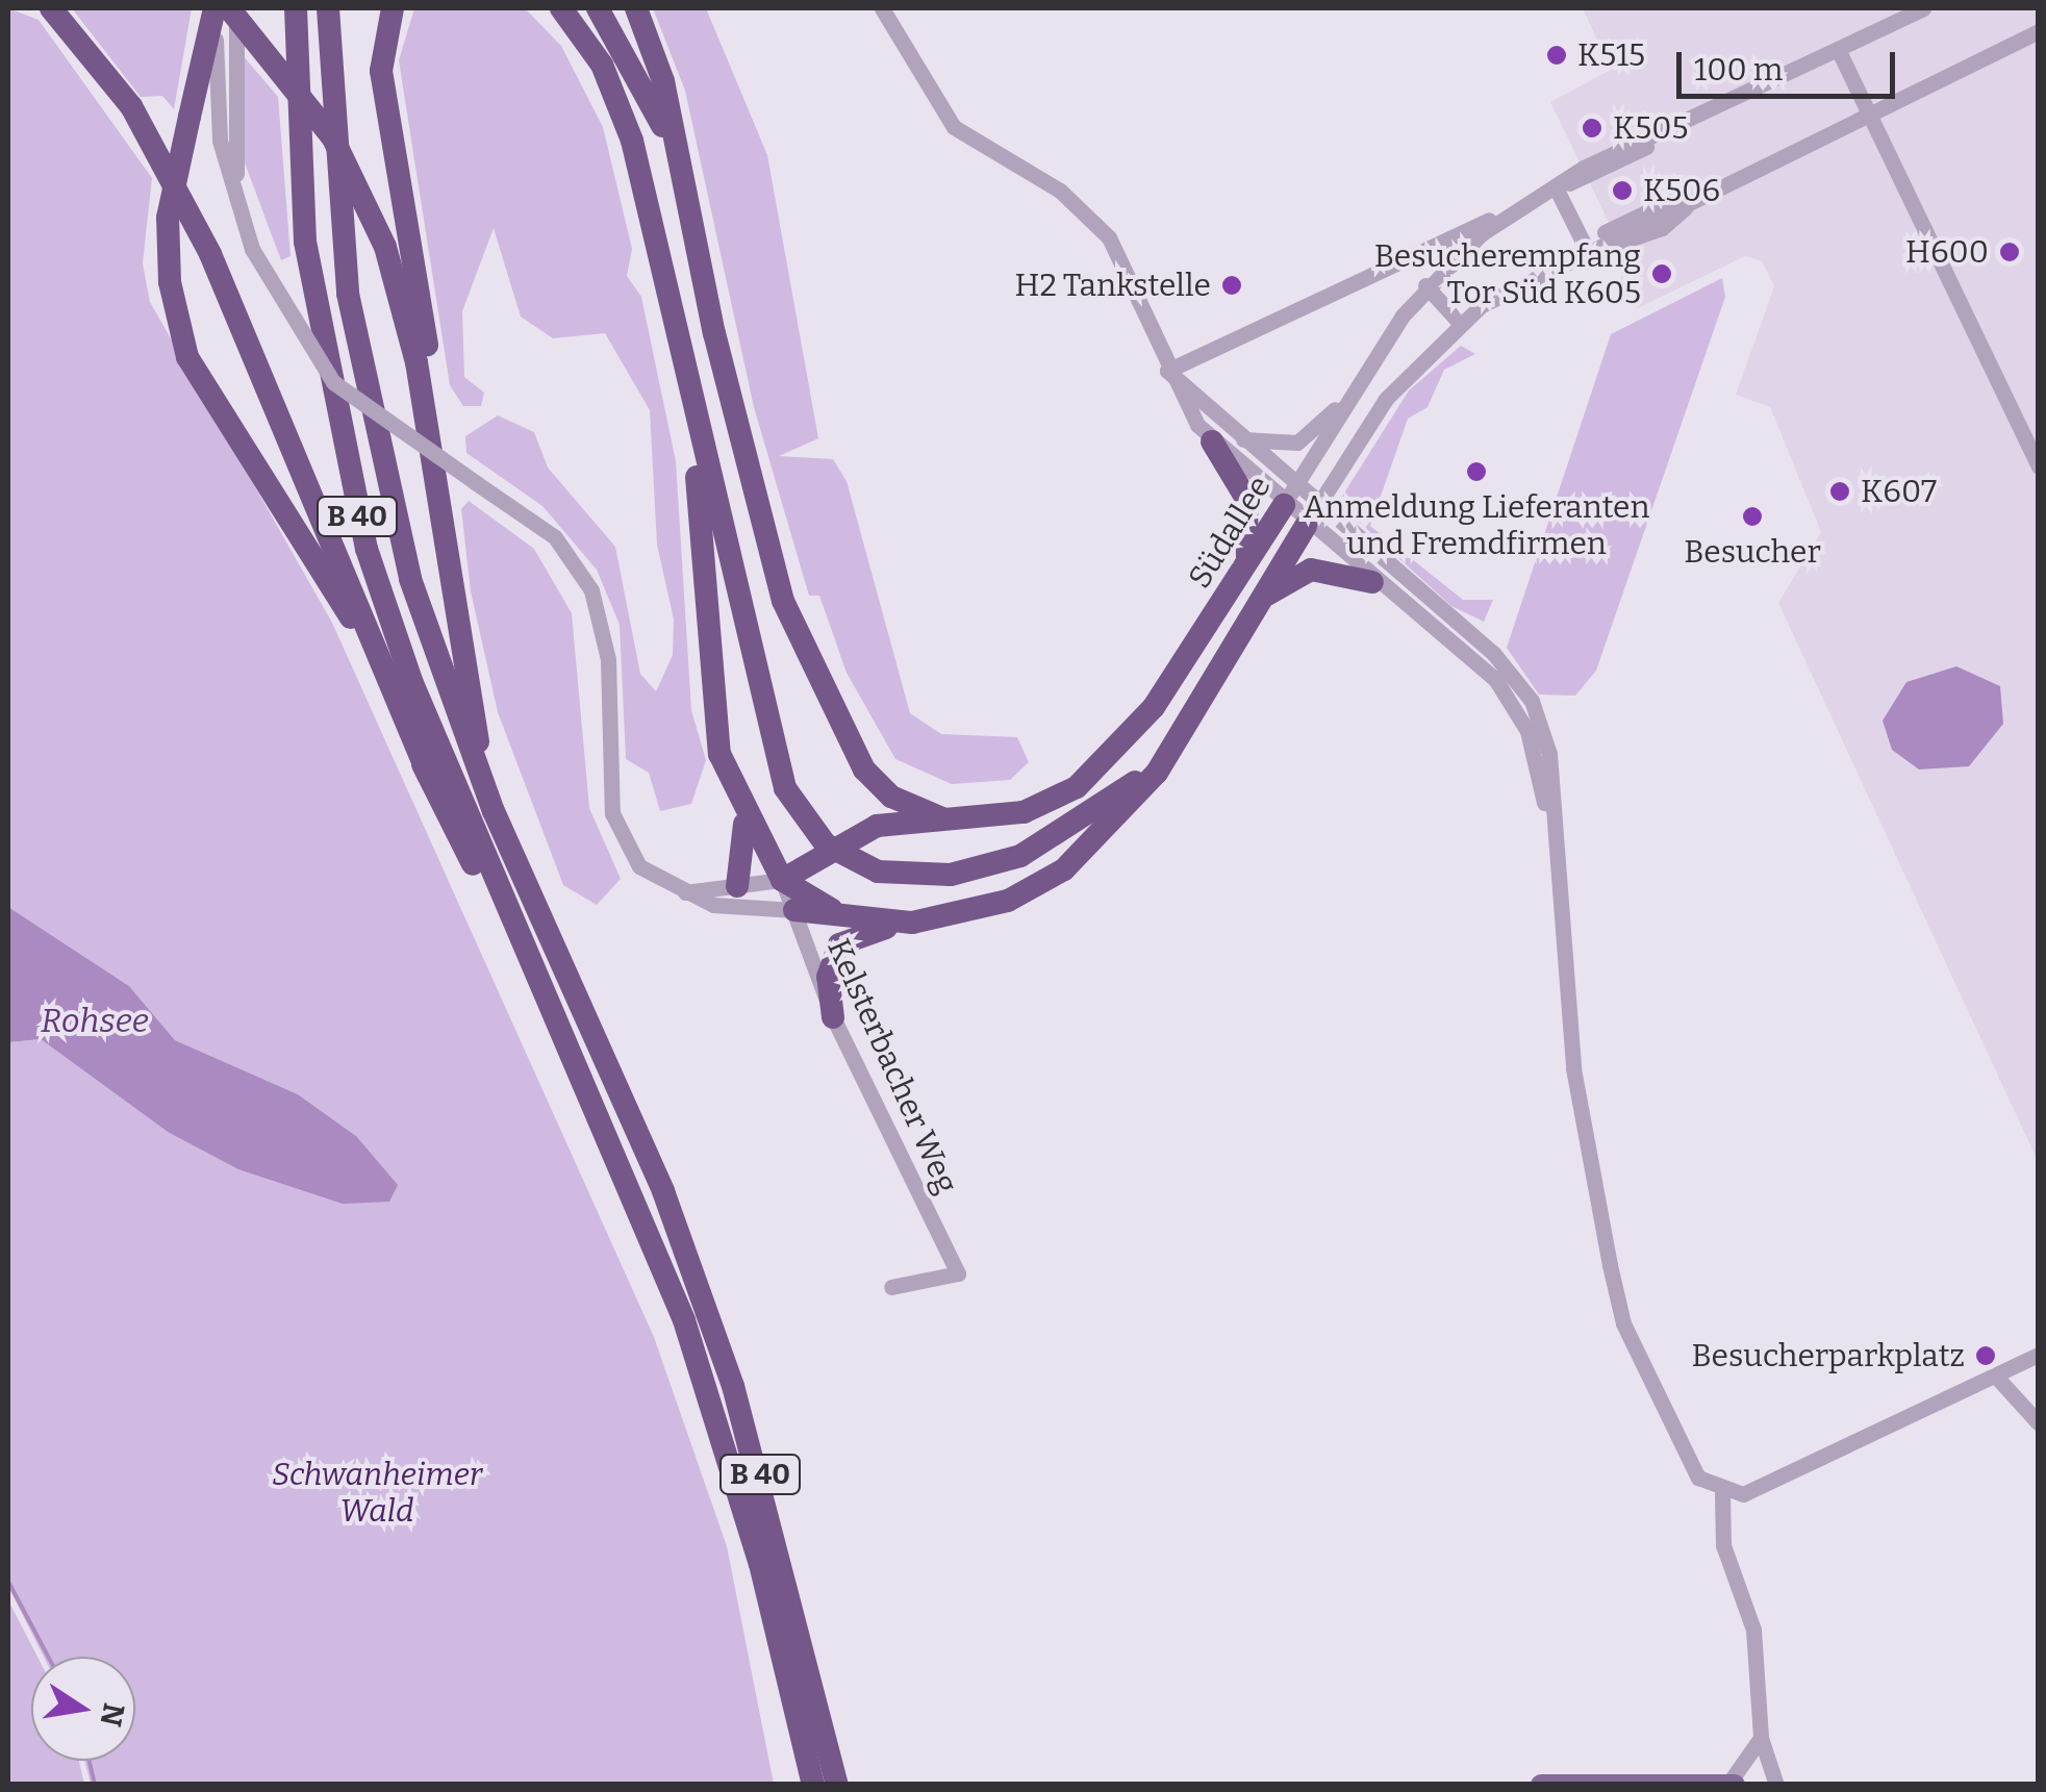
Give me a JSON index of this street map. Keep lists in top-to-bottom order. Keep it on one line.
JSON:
{"streets":{"highway":["B 40","Südallee"],"street":["Kelsterbacher Weg"]},"crossings":[["Südallee","Kelsterbacher Weg"]],"water":["Rohsee"],"parks":["Schwanheimer Wald"],"places":["K515","K505","K506","H600","Besucherempfang Tor Süd K605","H2 Tankstelle","Anmeldung Lieferanten und Fremdfirmen","K607","Besucher","Besucherparkplatz"],"scale_bar":"100 m","north":"right"}
